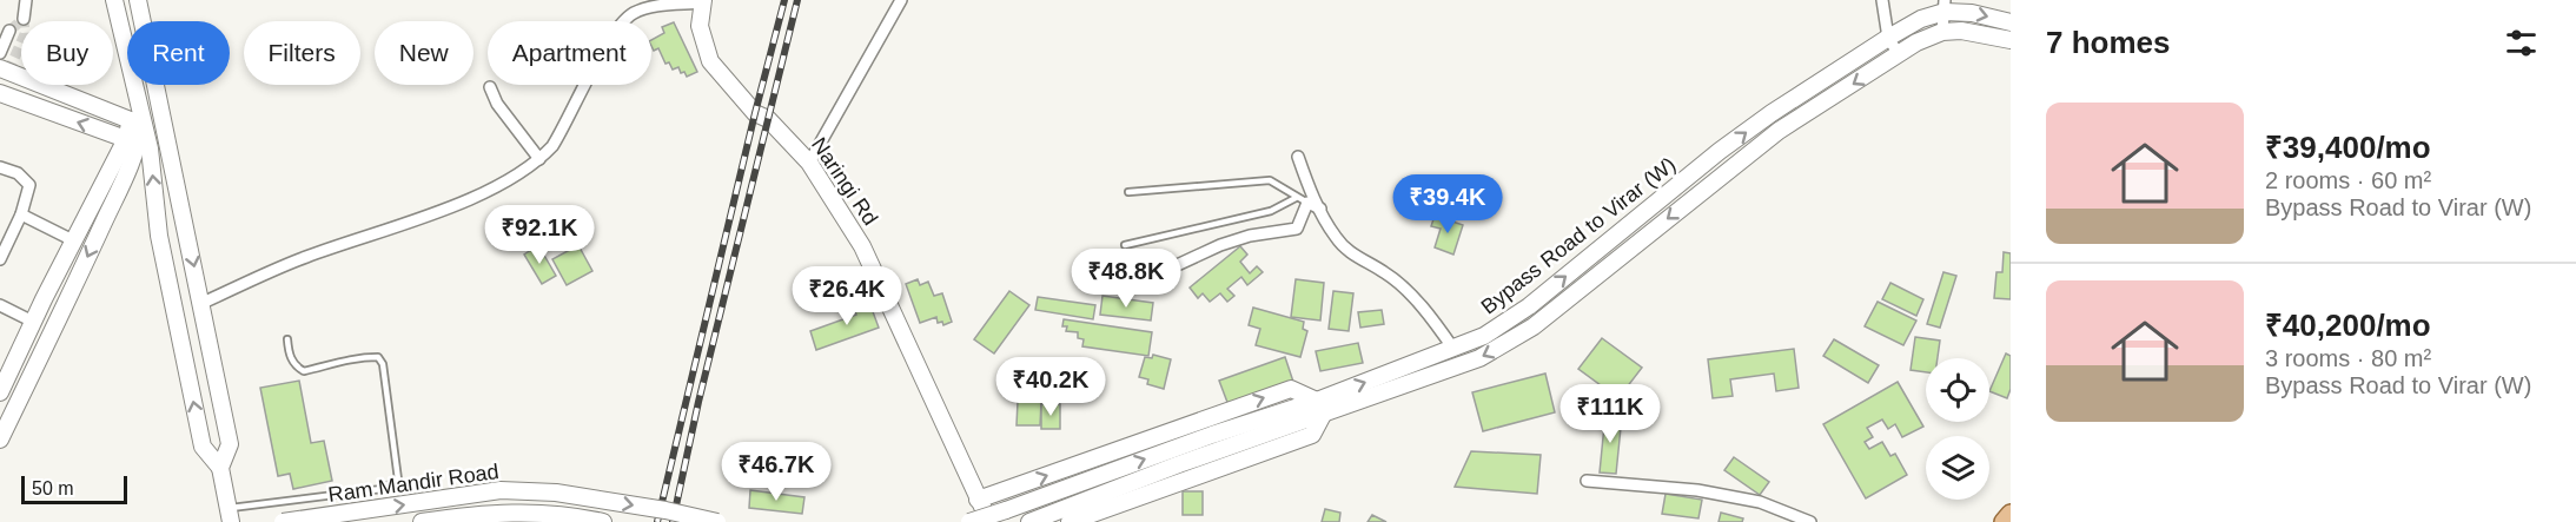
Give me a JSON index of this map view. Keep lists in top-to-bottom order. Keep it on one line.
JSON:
{"streets":{"street":["Naringi Rd","Bypass Road to Virar (W)","Ram Mandir Road"]},"scale_bar":"50 m","page":{"heading":"7 homes","chip":["Buy","Rent","Filters","New","Apartment"],"list":[{"name":"₹39,400/mo","note":"2 rooms · 60 m² · Bypass Road to Virar (W)"},{"name":"₹40,200/mo","note":"3 rooms · 80 m² · Bypass Road to Virar (W)"}],"price":["₹39.4K","₹92.1K","₹48.8K","₹26.4K","₹40.2K","₹111K","₹46.7K"],"scale":"50 m"}}
